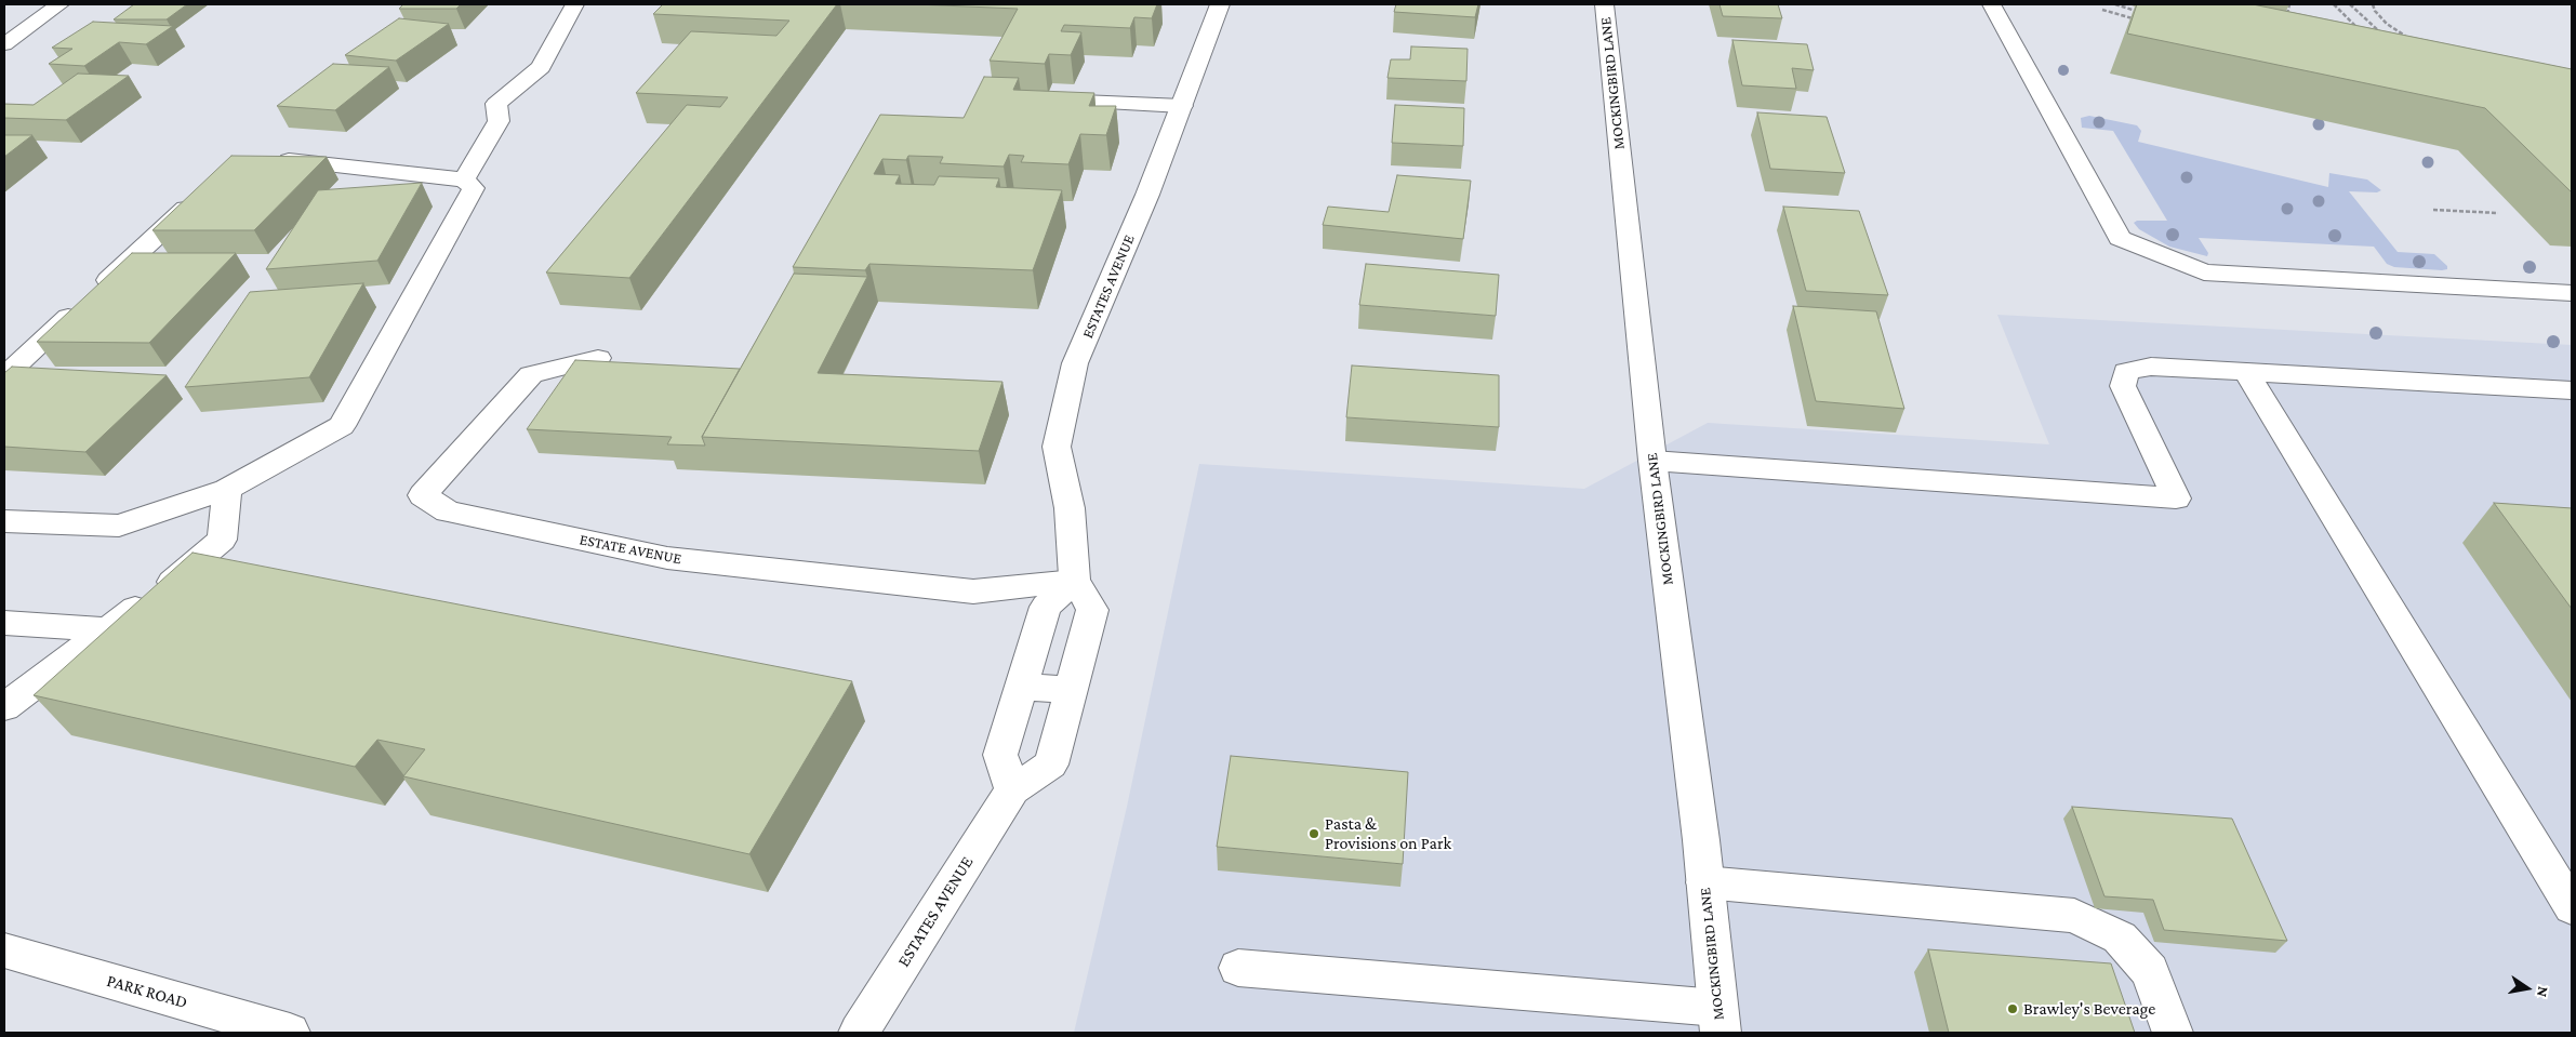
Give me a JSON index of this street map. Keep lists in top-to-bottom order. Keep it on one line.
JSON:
{"streets":{"street":["MOCKINGBIRD LANE","ESTATES AVENUE","ESTATE AVENUE","PARK ROAD"]},"crossings":[["ESTATES AVENUE","ESTATE AVENUE"]],"places":["Pasta & Provisions on Park","Brawley's Beverage"],"north":"right"}
